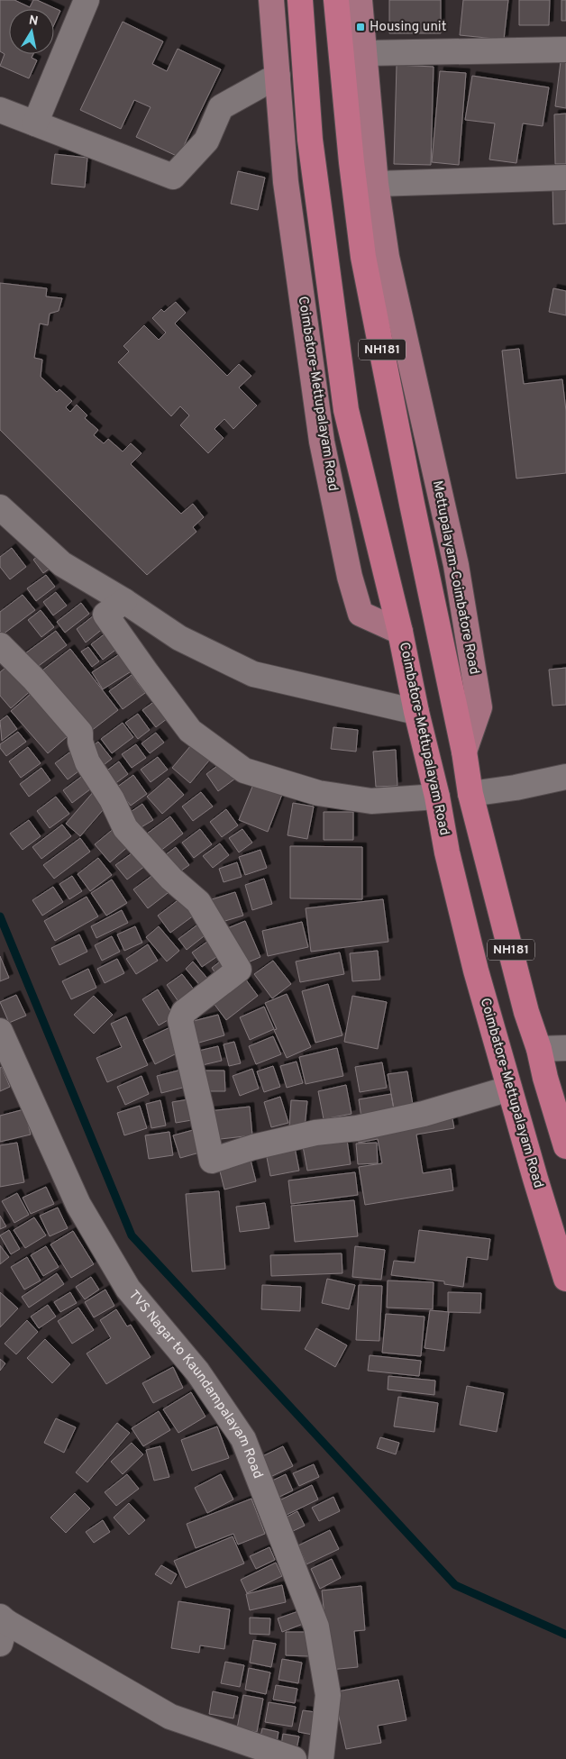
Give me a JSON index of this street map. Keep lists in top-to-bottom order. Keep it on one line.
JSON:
{"streets":{"highway":["NH181","Coimbatore-Mettupalayam Road","Mettupalayam-Coimbatore Road"],"street":["TVS Nagar to Kaundampalayam Road"]},"crossings":[["NH181","Coimbatore-Mettupalayam Road"],["NH181","Mettupalayam-Coimbatore Road"]],"places":{"transit":["Housing unit"]},"north":"top"}
